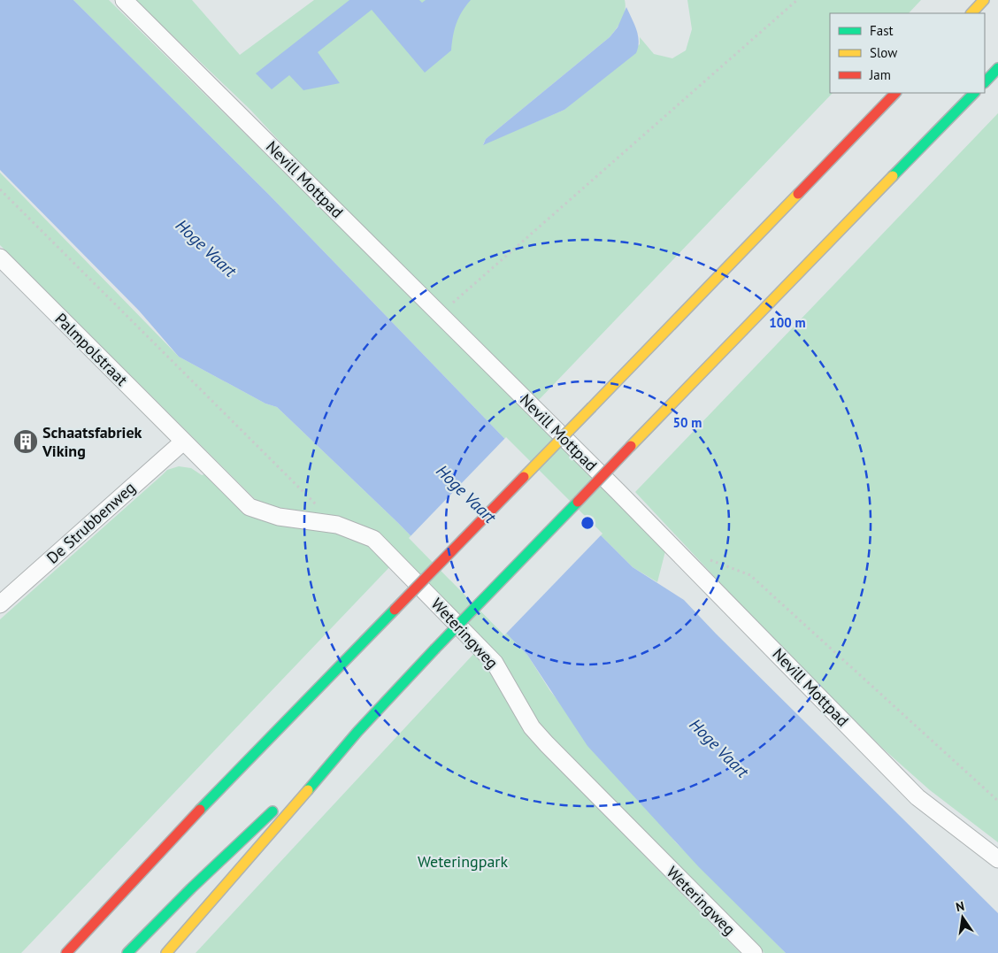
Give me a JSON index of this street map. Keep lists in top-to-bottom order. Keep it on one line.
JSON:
{"streets":{"street":["Nevill Mottpad","Palmpolstraat","De Strubbenweg","Weteringweg"]},"crossings":[["Palmpolstraat","De Strubbenweg"],["Palmpolstraat","Weteringweg"],["De Strubbenweg","Weteringweg"]],"water":["Hoge Vaart"],"parks":["Weteringpark"],"places":{"building":["Schaatsfabriek Viking"]},"legend":["Fast","Slow","Jam"],"north":"top","rings":["100 m","50 m"]}
